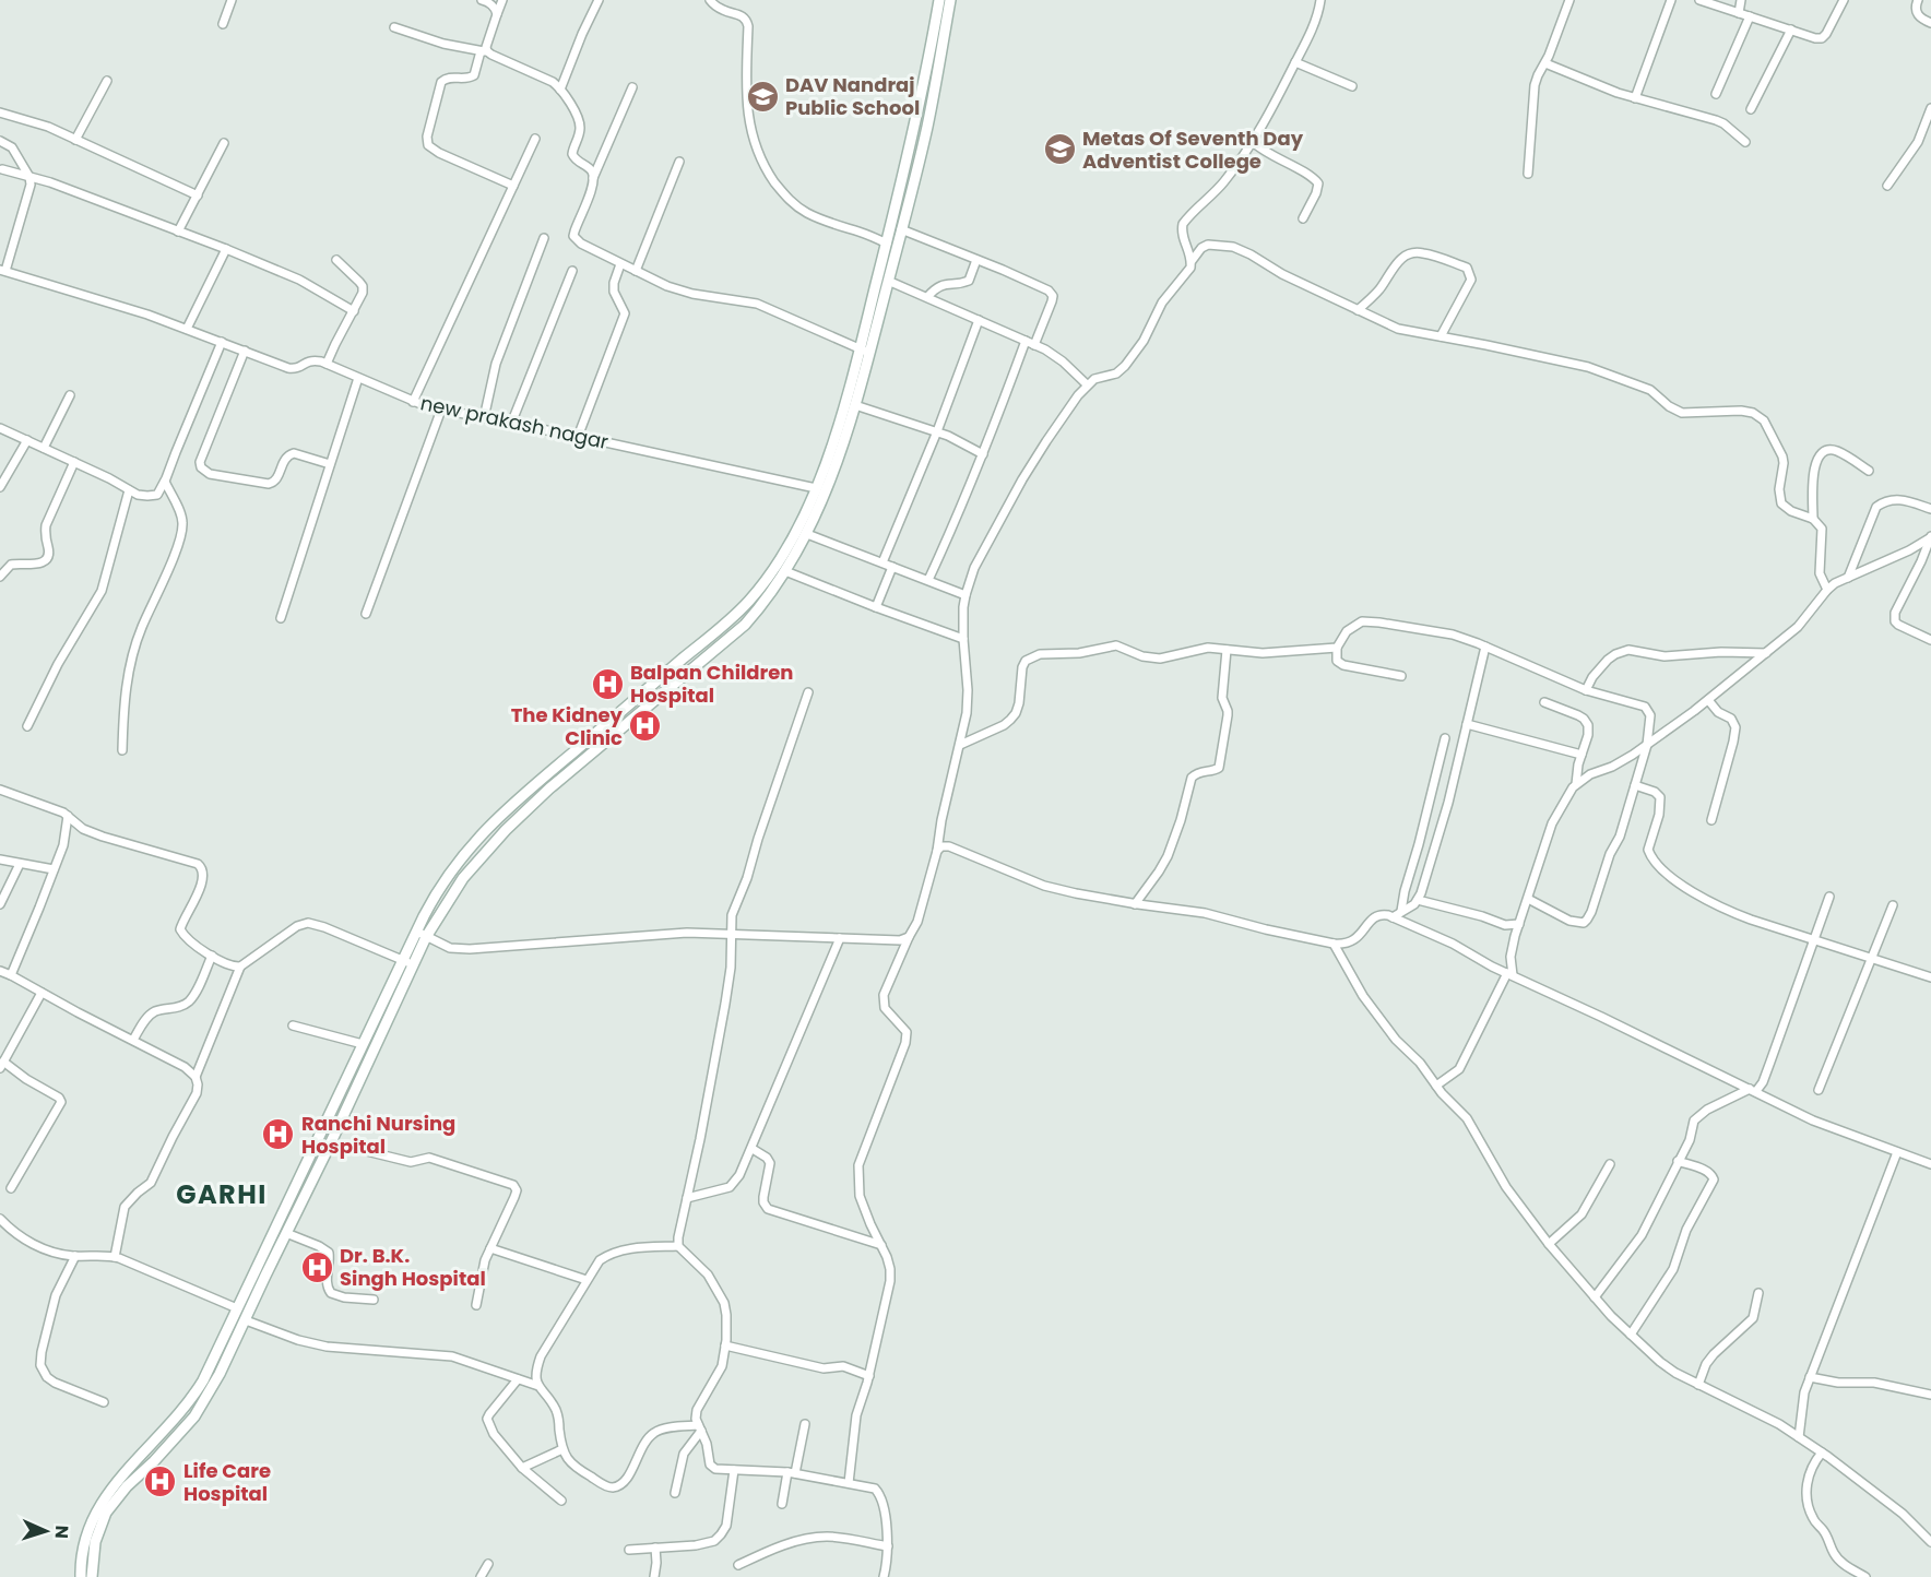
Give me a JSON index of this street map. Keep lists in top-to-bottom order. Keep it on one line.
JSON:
{"streets":{"street":["new prakash nagar"]},"districts":["GARHI"],"places":{"school or university":["DAV Nandraj Public School","Metas Of Seventh Day Adventist College"],"hospital":["Balpan Children Hospital","The Kidney Clinic","Ranchi Nursing Hospital","Dr. B.K. Singh Hospital","Life Care Hospital"]},"north":"right"}
